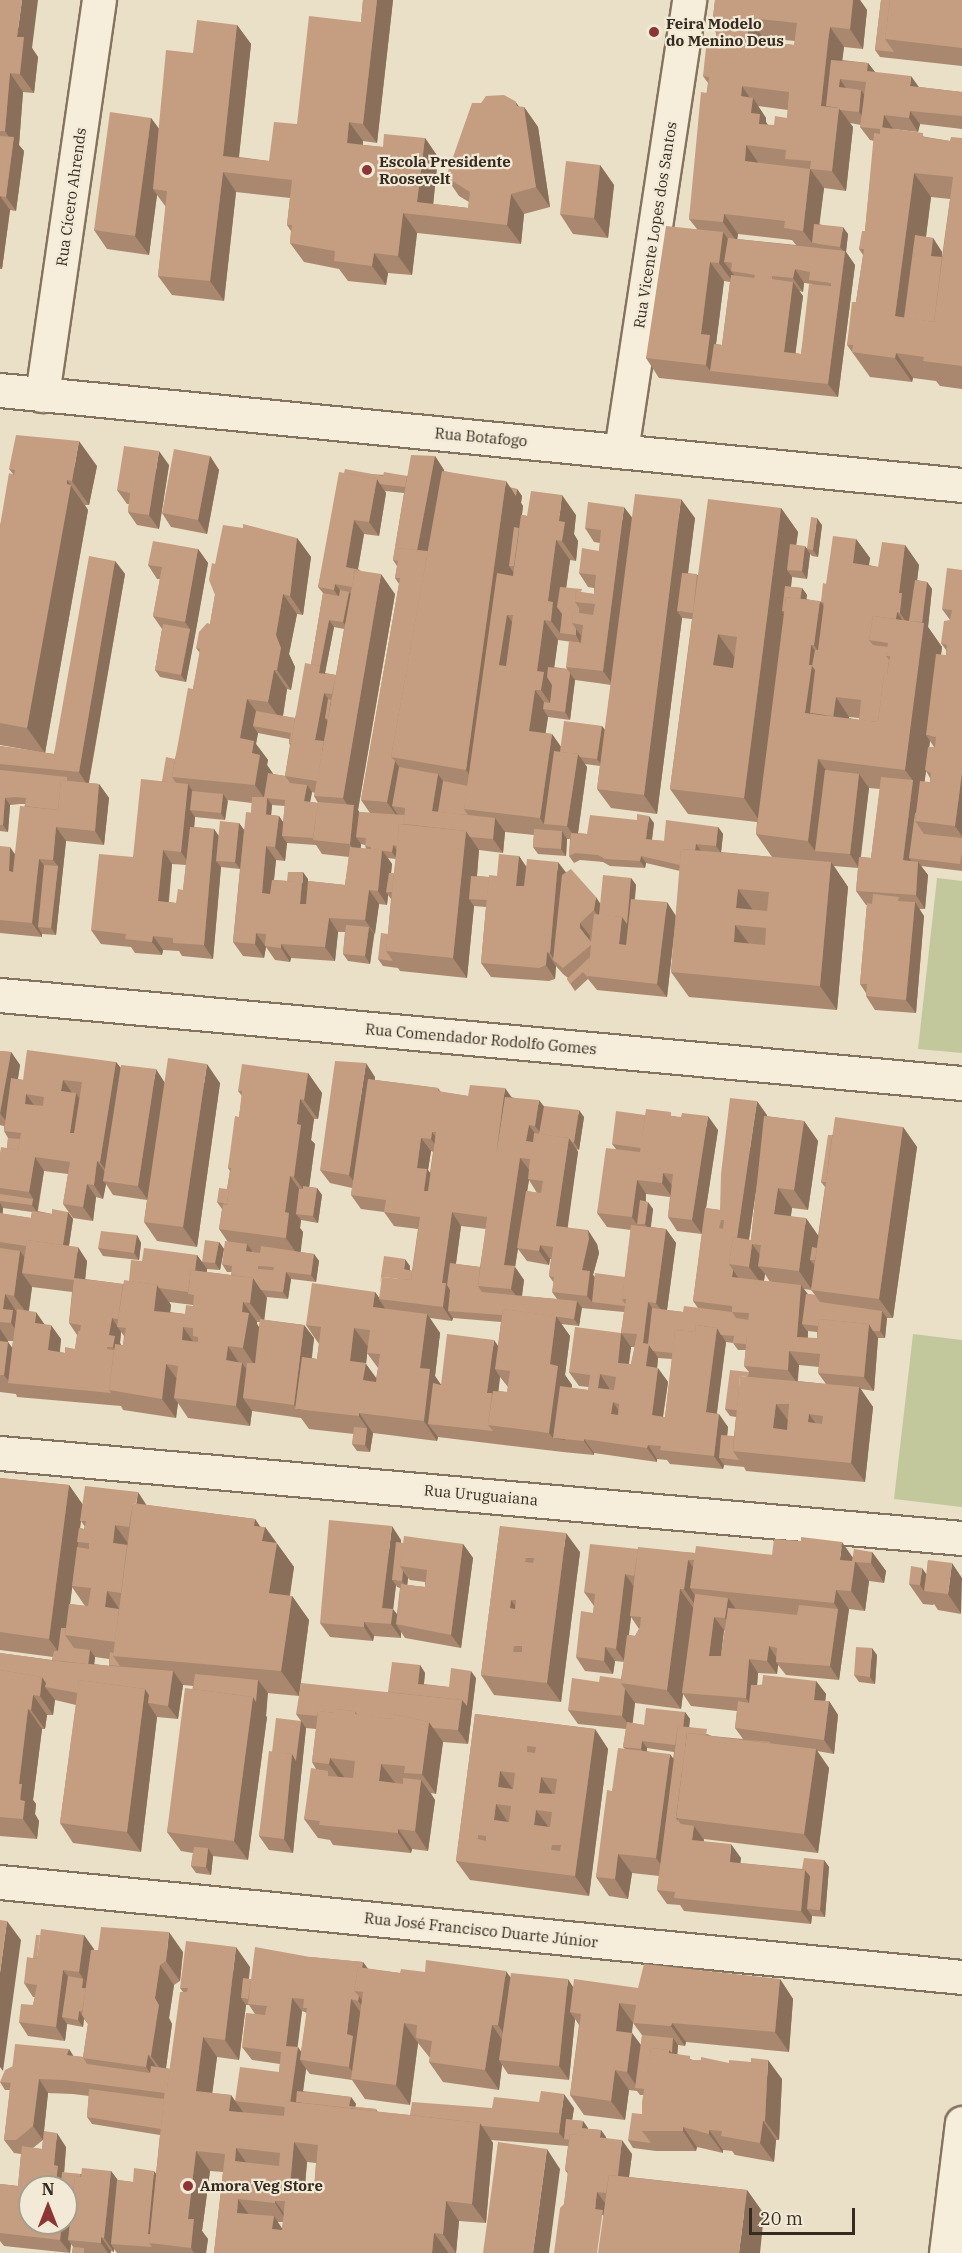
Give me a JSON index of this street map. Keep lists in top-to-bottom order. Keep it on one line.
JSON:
{"streets":{"street":["Rua Cícero Ahrends","Rua Vicente Lopes dos Santos","Rua Botafogo","Rua Comendador Rodolfo Gomes","Rua Uruguaiana","Rua José Francisco Duarte Júnior"]},"crossings":[["Rua Cícero Ahrends","Rua Botafogo"],["Rua Vicente Lopes dos Santos","Rua Botafogo"]],"places":["Feira Modelo do Menino Deus","Escola Presidente Roosevelt","Amora Veg Store"],"scale_bar":"20 m","north":"top"}
